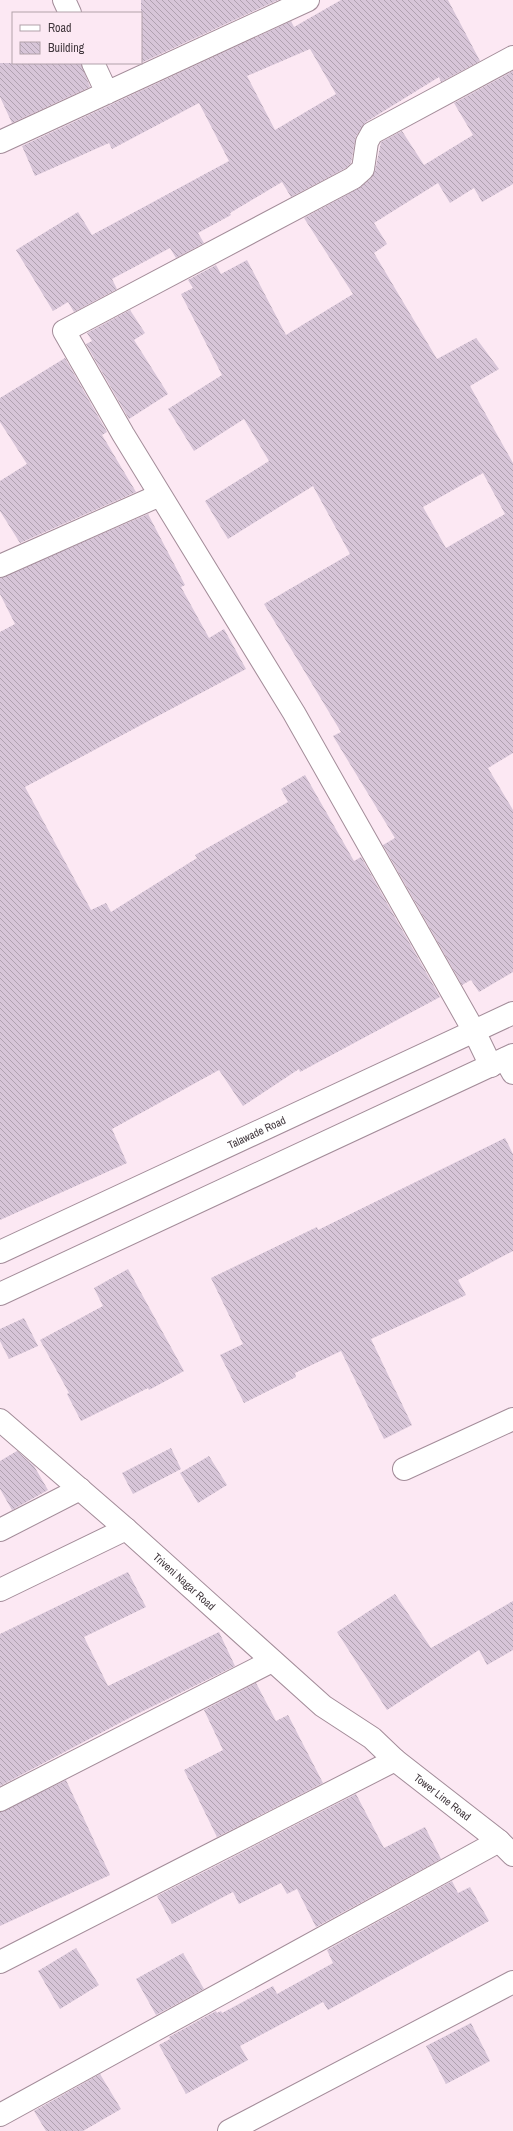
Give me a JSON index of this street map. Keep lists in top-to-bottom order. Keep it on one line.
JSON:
{"streets":{"street":["Talawade Road","Triveni Nagar Road","Tower Line Road"]},"crossings":[["Triveni Nagar Road","Tower Line Road"]],"legend":["Road","Building"]}
